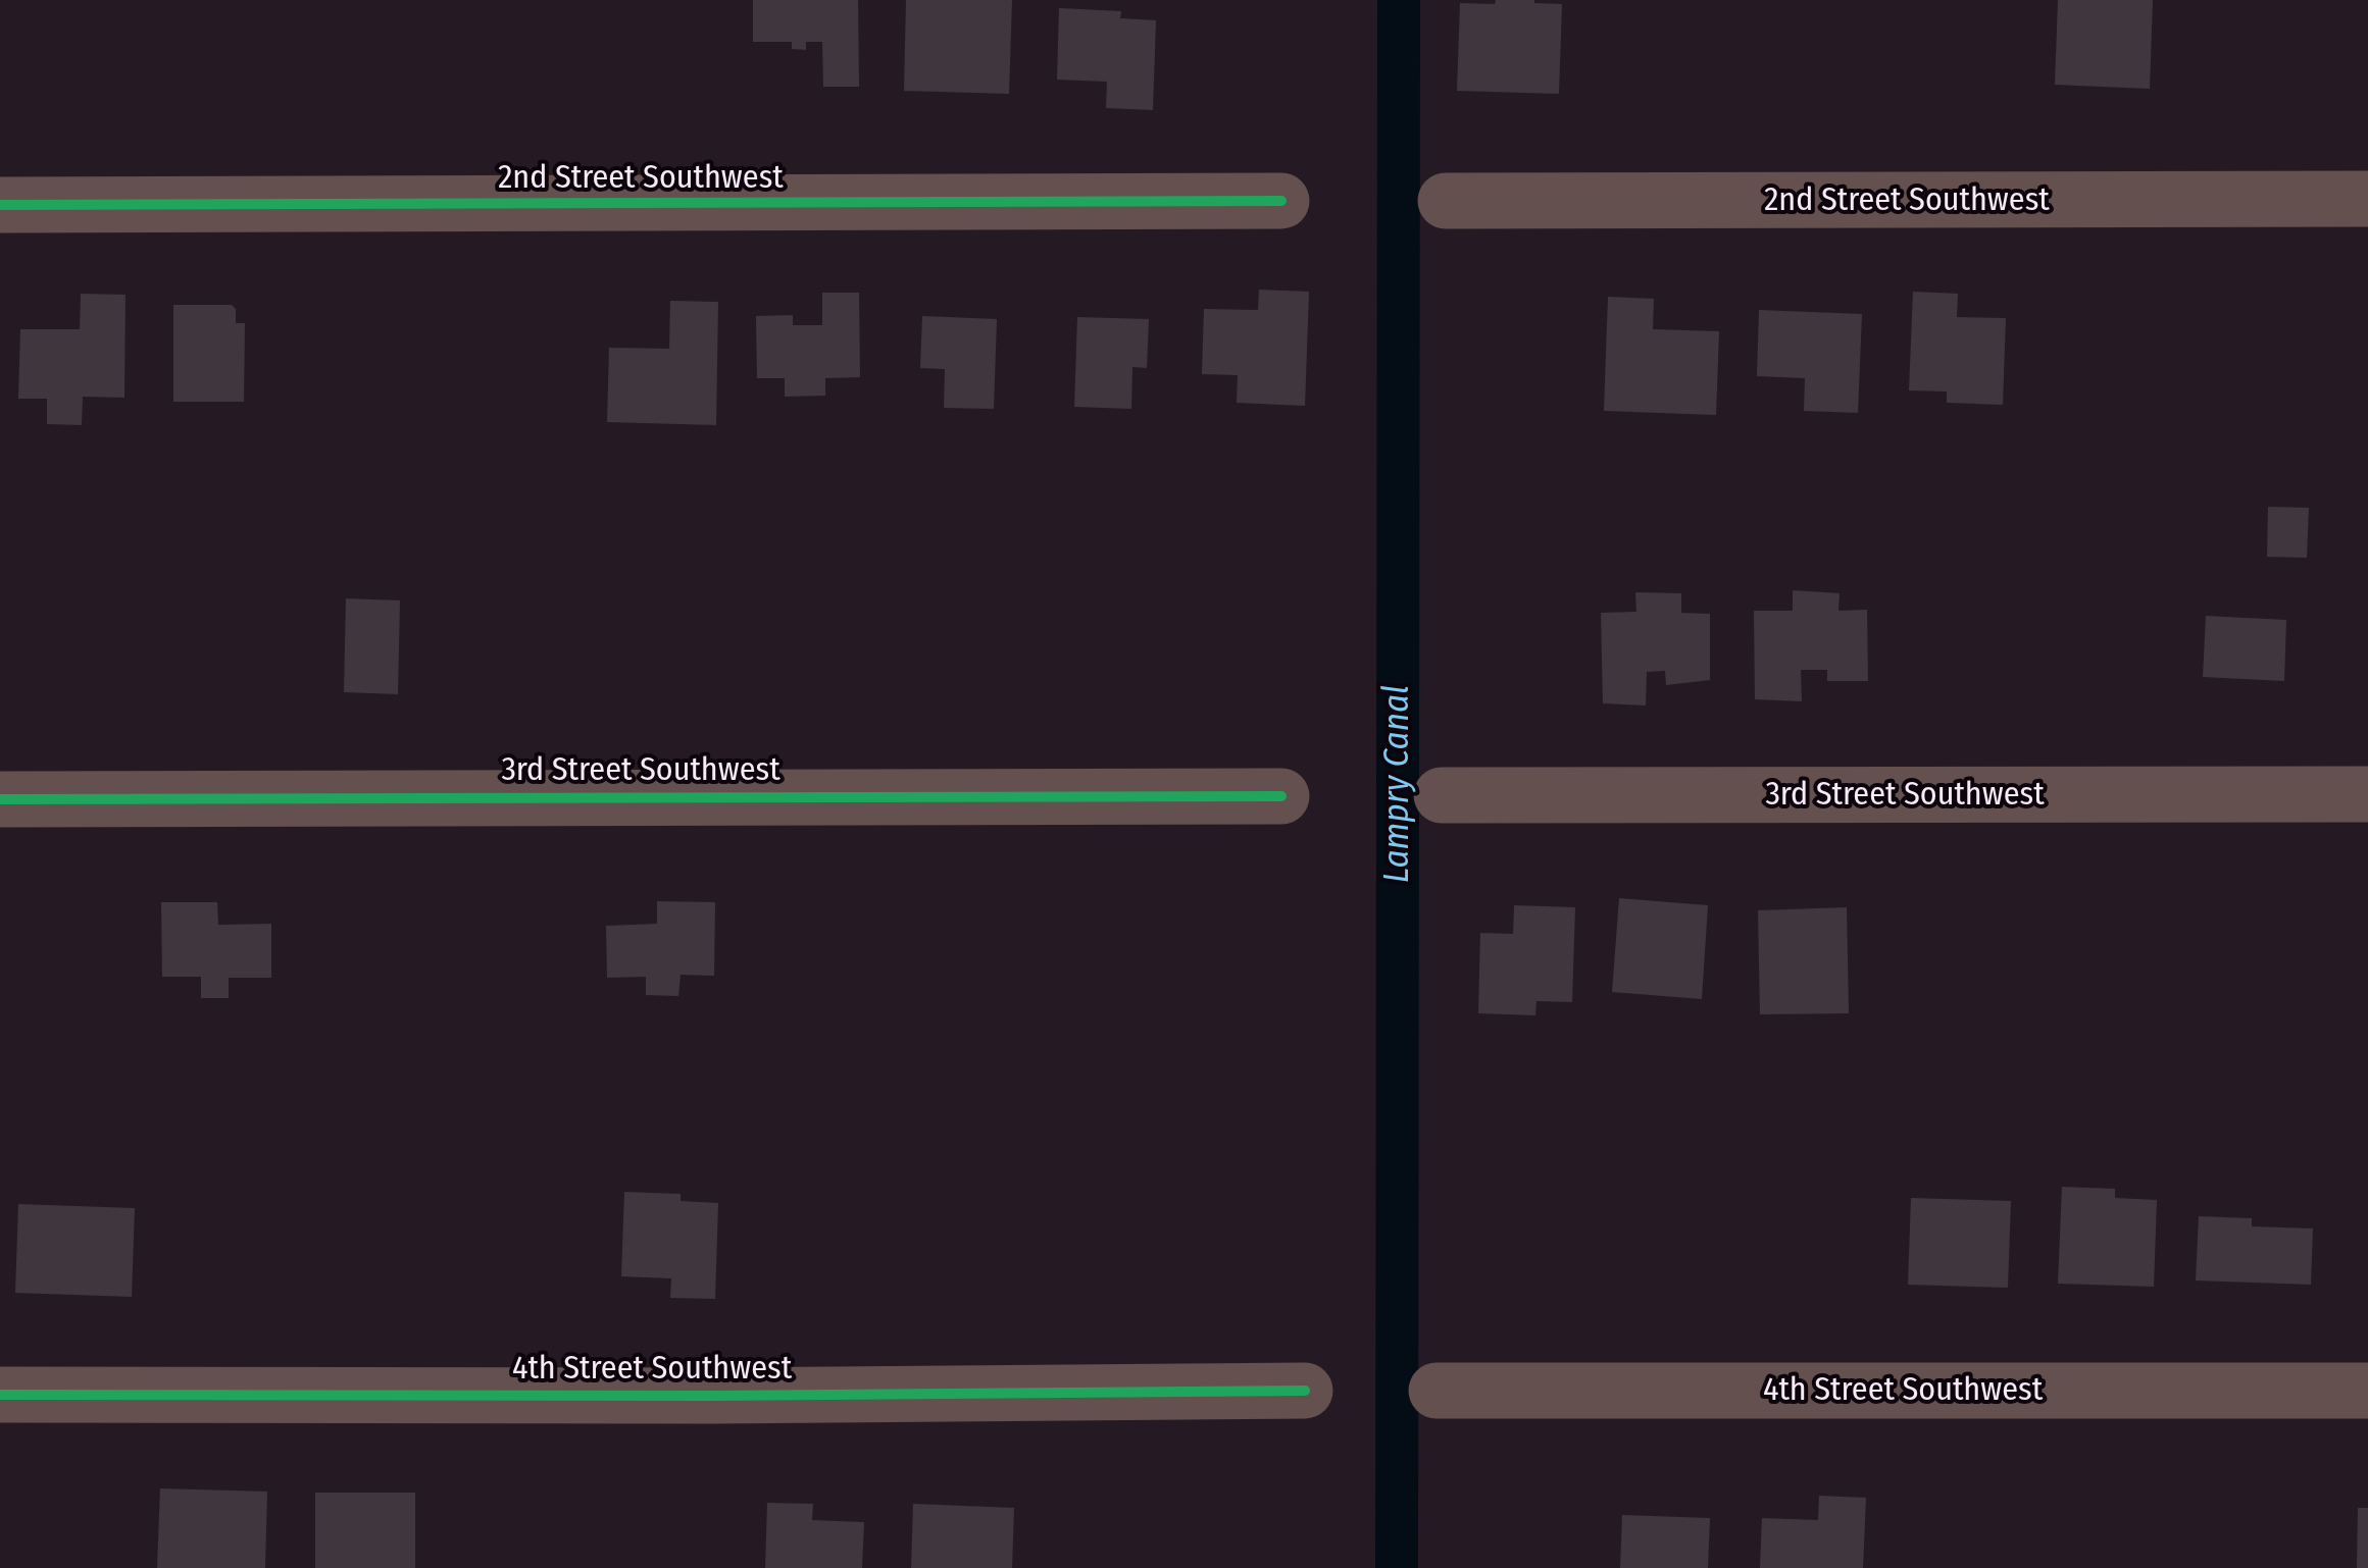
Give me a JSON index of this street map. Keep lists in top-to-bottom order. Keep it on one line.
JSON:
{"streets":{"street":["2nd Street Southwest","3rd Street Southwest","4th Street Southwest"]},"water":["Lampry Canal"]}
